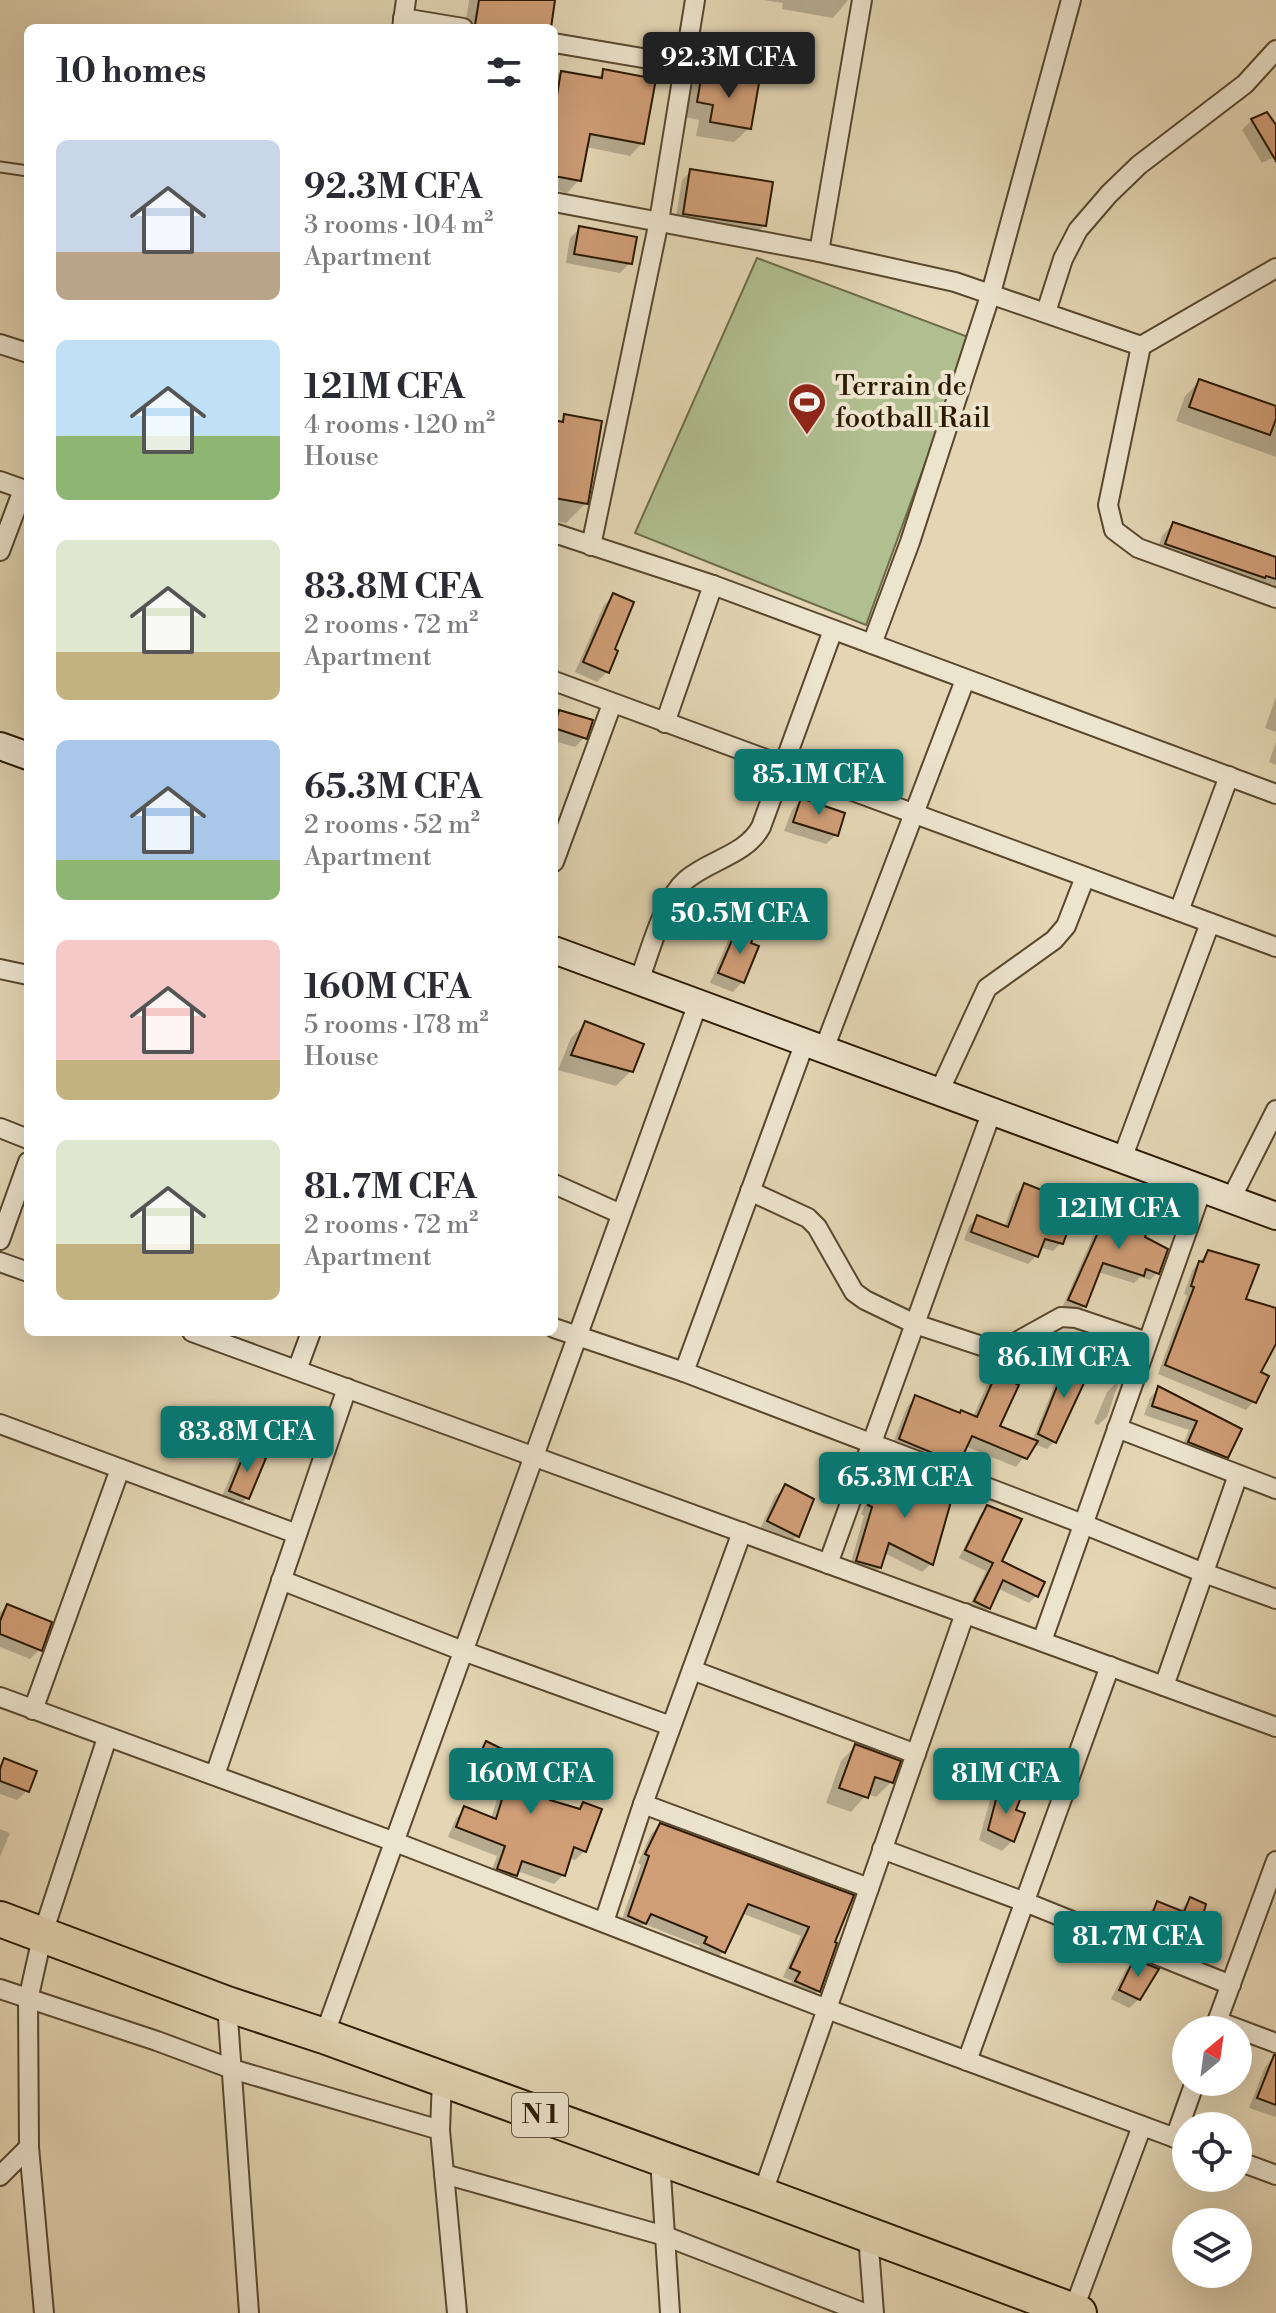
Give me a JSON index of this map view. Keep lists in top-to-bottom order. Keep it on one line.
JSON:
{"streets":{"highway":["N 1"]},"places":{"sports":["Terrain de football Rail"]},"north":"top right","page":{"heading":"10 homes","price":["92.3M CFA","85.1M CFA","50.5M CFA","121M CFA","86.1M CFA","83.8M CFA","65.3M CFA","160M CFA","81M CFA","81.7M CFA"],"list":[{"name":"92.3M CFA","note":"3 rooms · 104 m² · Apartment"},{"name":"121M CFA","note":"4 rooms · 120 m² · House"},{"name":"83.8M CFA","note":"2 rooms · 72 m² · Apartment"},{"name":"65.3M CFA","note":"2 rooms · 52 m² · Apartment"},{"name":"160M CFA","note":"5 rooms · 178 m² · House"},{"name":"81.7M CFA","note":"2 rooms · 72 m² · Apartment"}]}}
